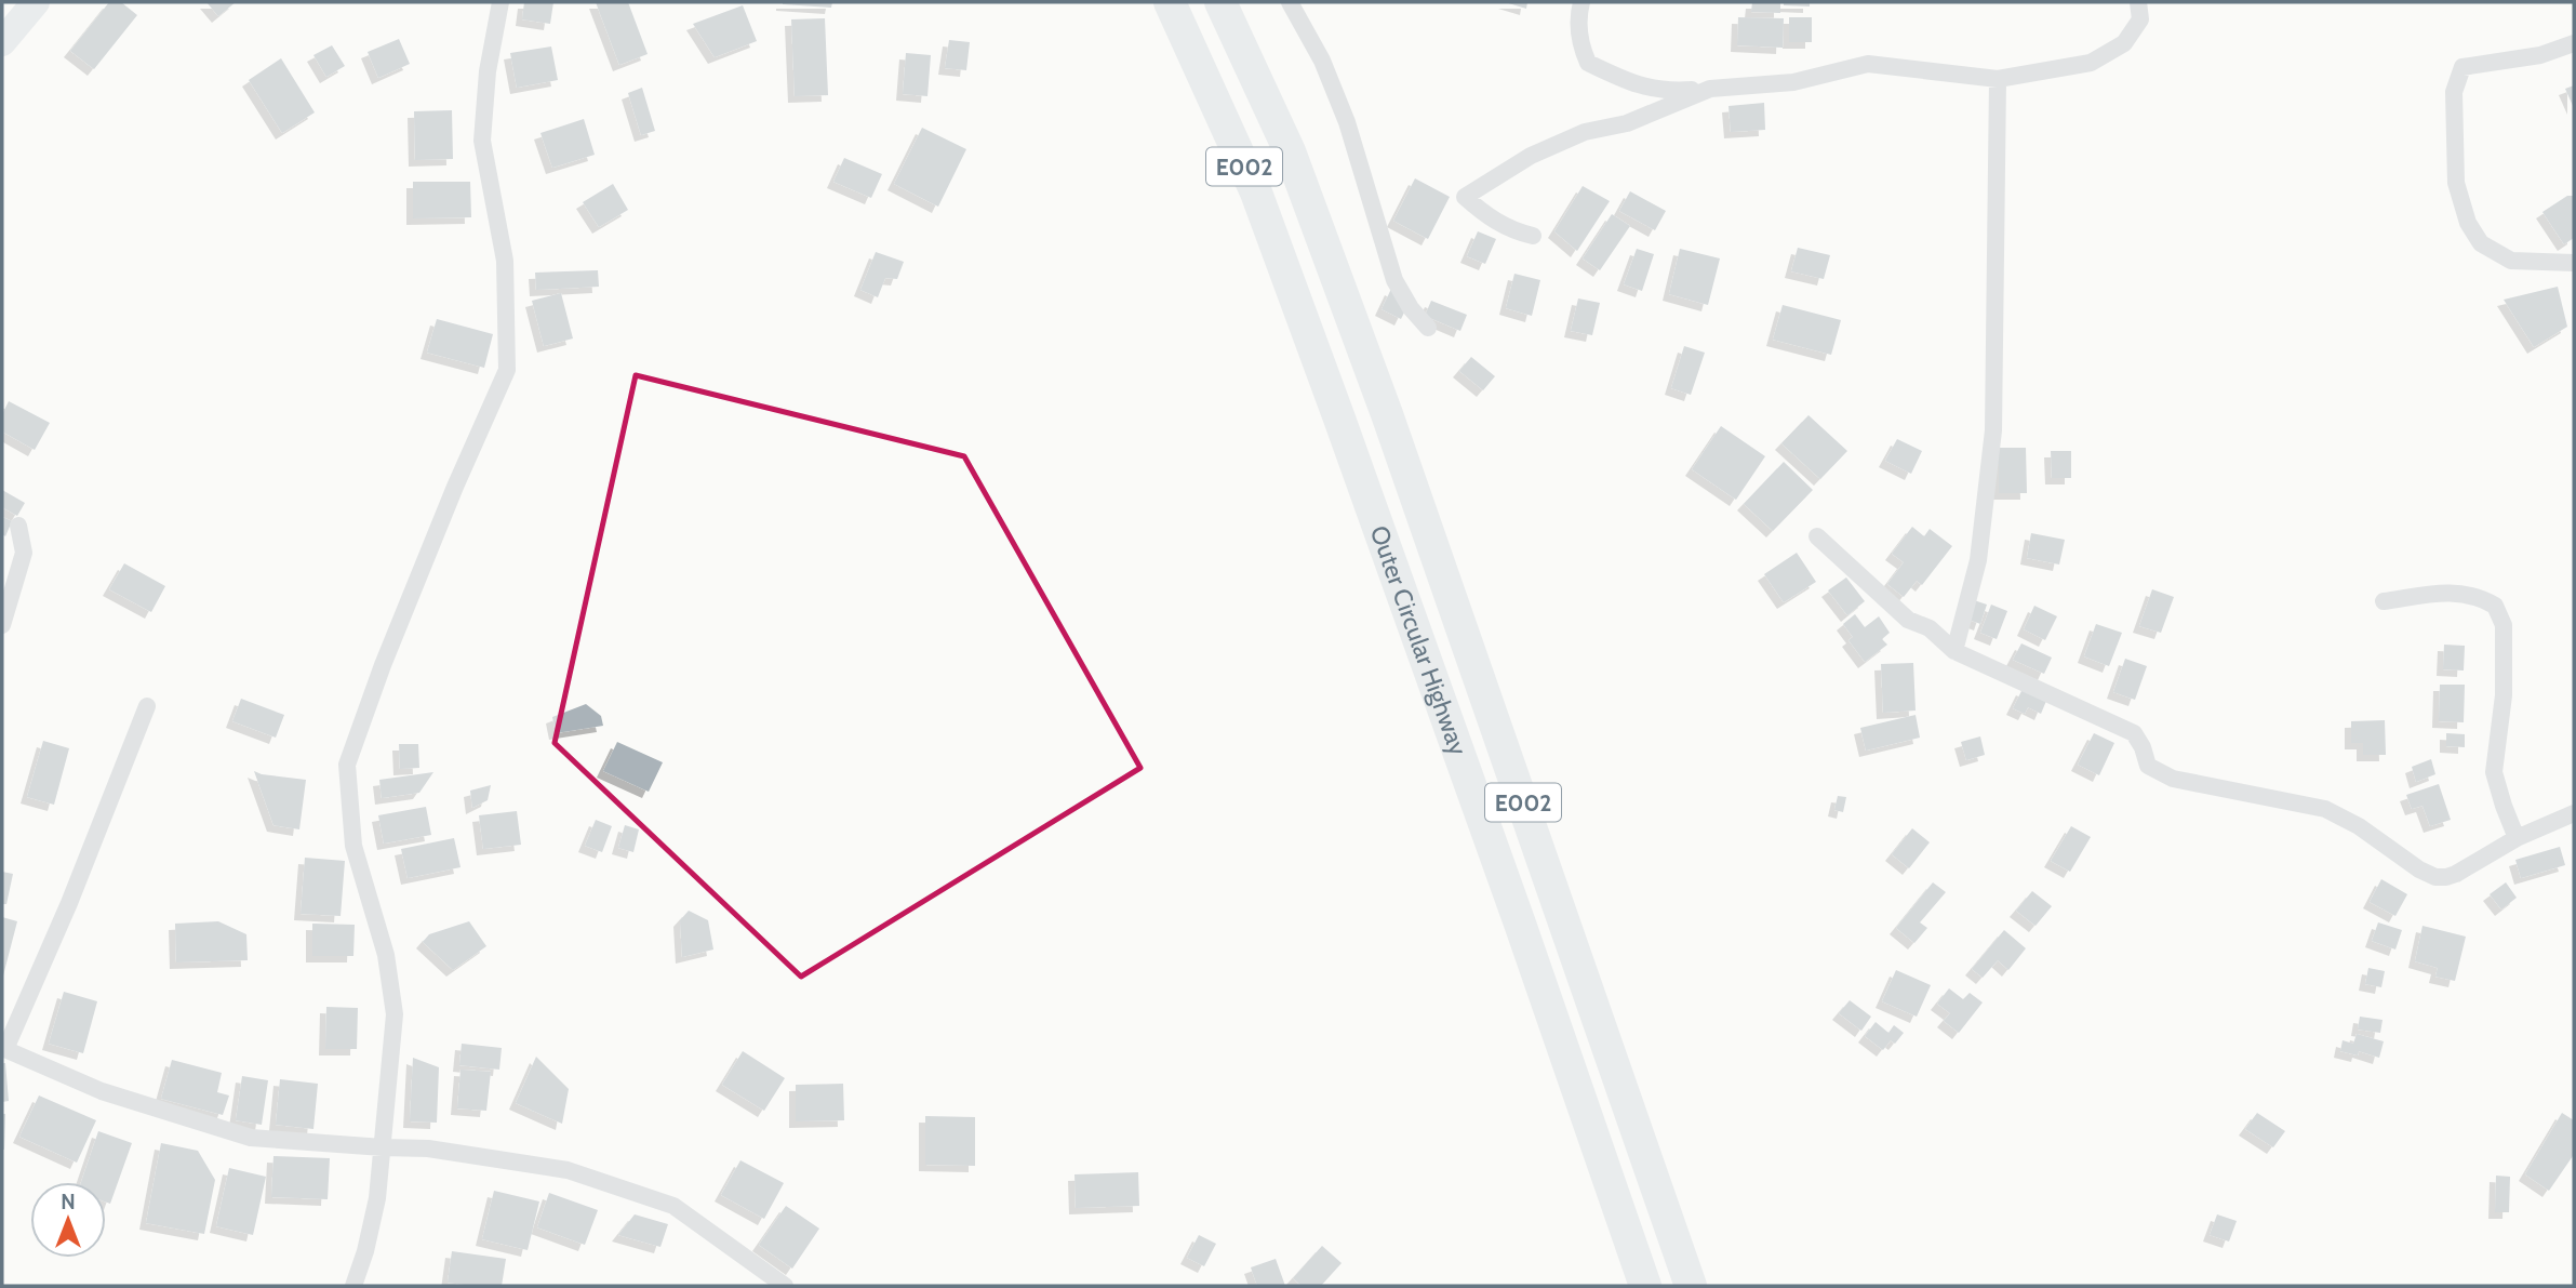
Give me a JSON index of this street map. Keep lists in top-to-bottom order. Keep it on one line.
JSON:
{"streets":{"highway":["E002","Outer Circular Highway"]},"north":"top"}
